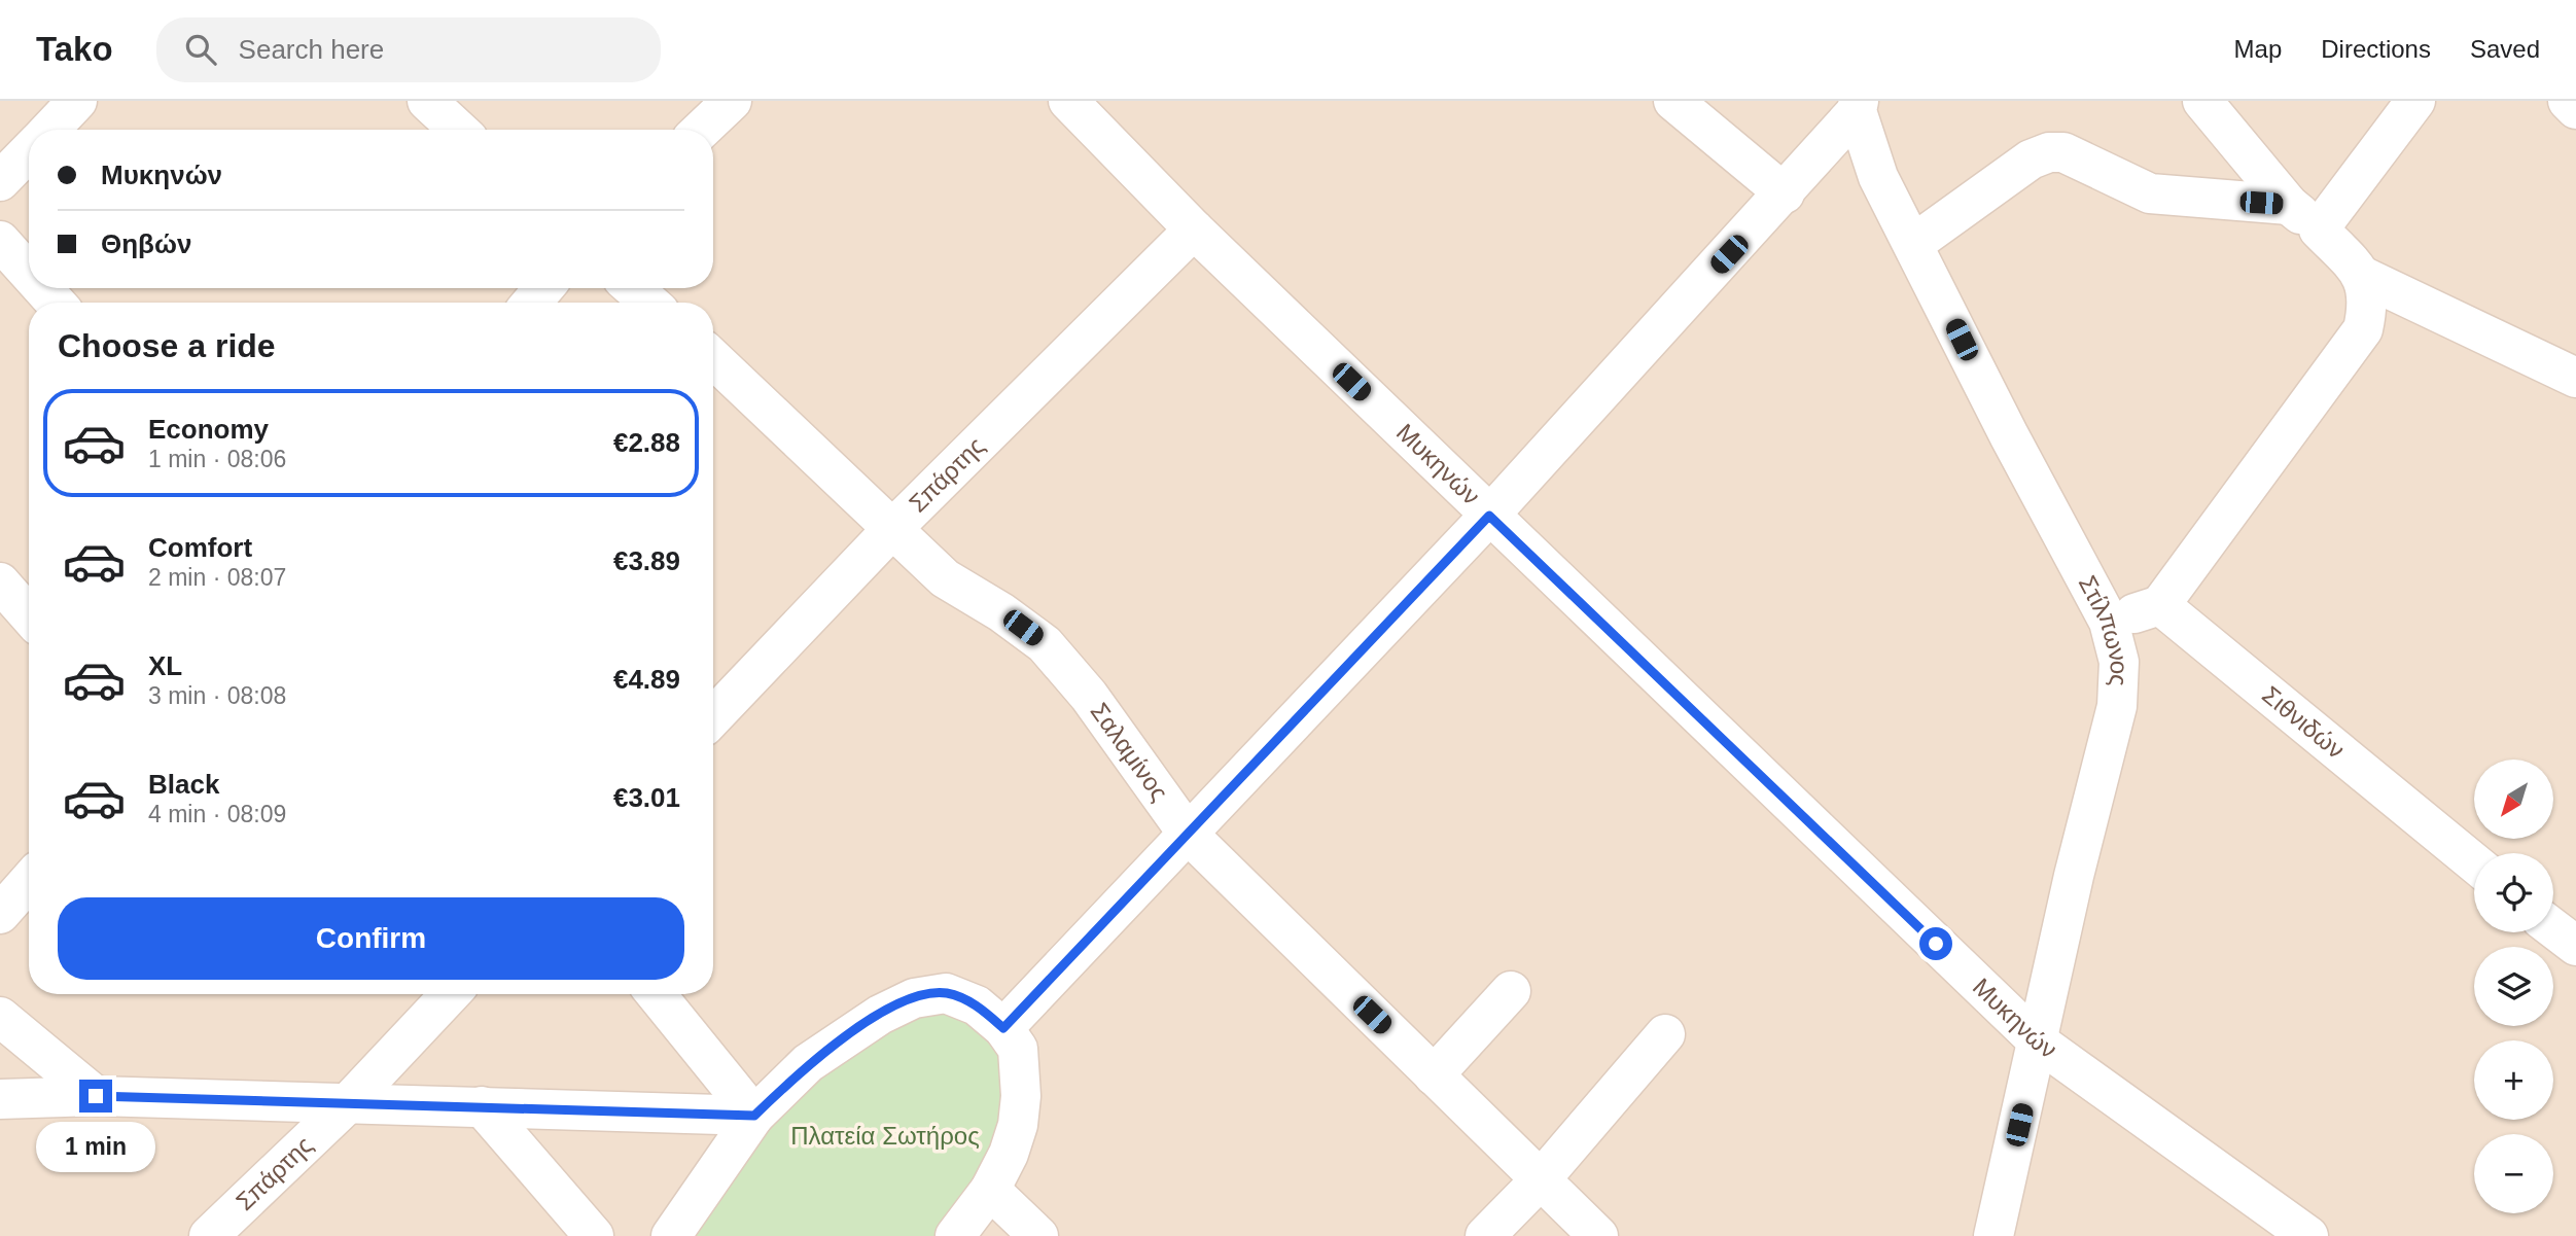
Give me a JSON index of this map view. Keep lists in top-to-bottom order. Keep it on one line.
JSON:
{"streets":{"street":["Μυκηνών","Σπάρτης","Στίλπωνος","Σιθνιδών","Σαλαμίνος"]},"crossings":[["Μυκηνών","Σπάρτης"],["Μυκηνών","Στίλπωνος"],["Σπάρτης","Σαλαμίνος"]],"parks":["Πλατεία Σωτήρος"],"north":"bottom left","page":{"header":"Tako","search":"Search here","nav":["Map","Directions","Saved"],"banner":["Μυκηνών","Θηβών"],"heading":"Choose a ride","list":[{"name":"Economy","note":"1 min · 08:06","value":"€2.88"},{"name":"Comfort","note":"2 min · 08:07","value":"€3.89"},{"name":"XL","note":"3 min · 08:08","value":"€4.89"},{"name":"Black","note":"4 min · 08:09","value":"€3.01"}],"map_buttons":["+","−"],"buttons":"Confirm","bubble":"1 min"}}
